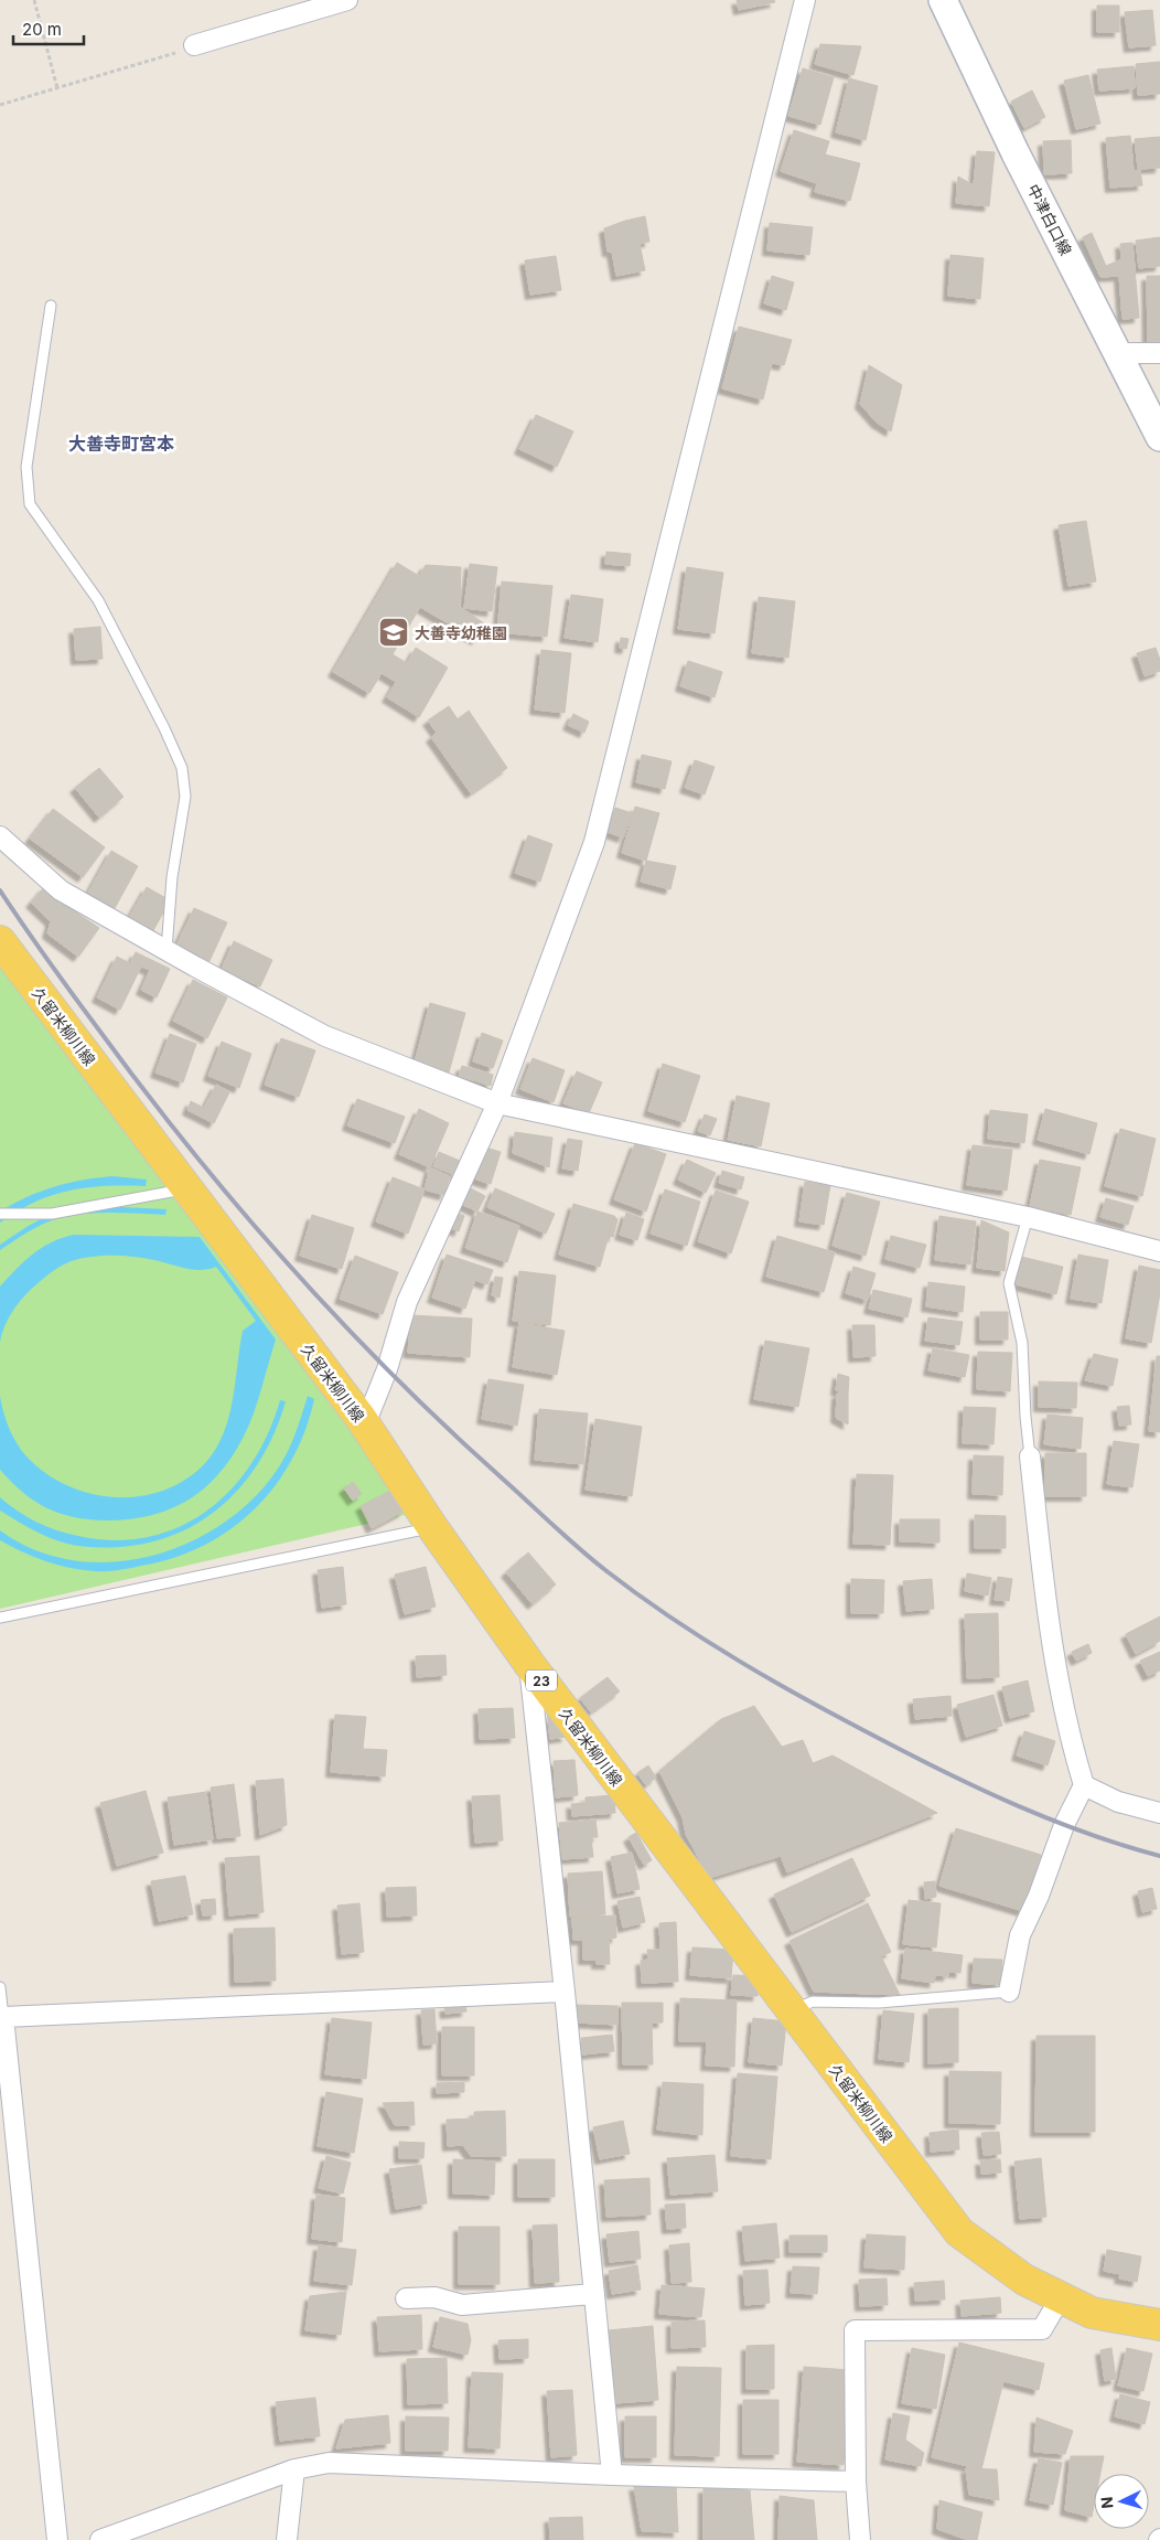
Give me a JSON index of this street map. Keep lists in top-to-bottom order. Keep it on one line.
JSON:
{"streets":{"main road":["中津白口線","久留米柳川線","23"]},"districts":["大善寺町宮本"],"places":{"school or university":["大善寺幼稚園"]},"scale_bar":"20 m","north":"left"}
